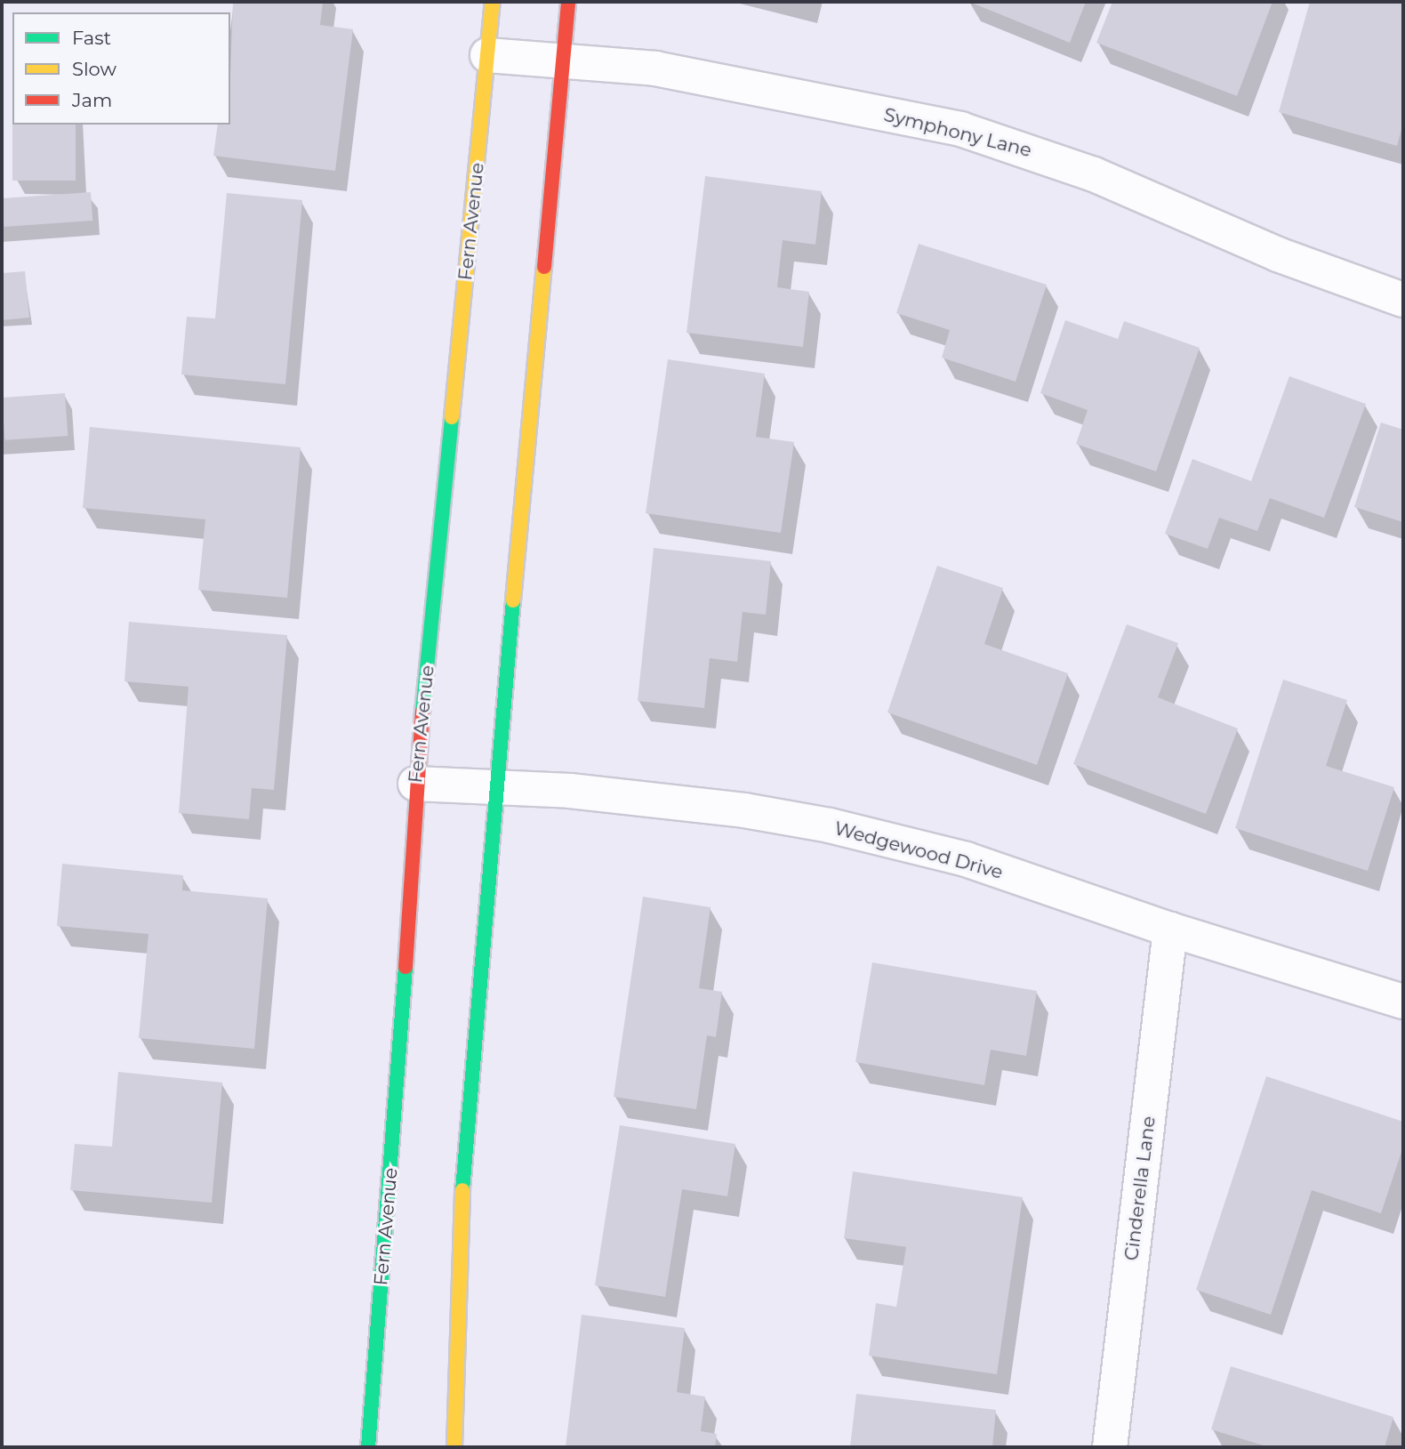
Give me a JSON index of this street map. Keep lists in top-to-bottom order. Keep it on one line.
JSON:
{"streets":{"street":["Symphony Lane","Fern Avenue","Wedgewood Drive","Cinderella Lane"]},"crossings":[["Symphony Lane","Fern Avenue"],["Fern Avenue","Wedgewood Drive"],["Wedgewood Drive","Cinderella Lane"]],"legend":["Fast","Slow","Jam"]}
